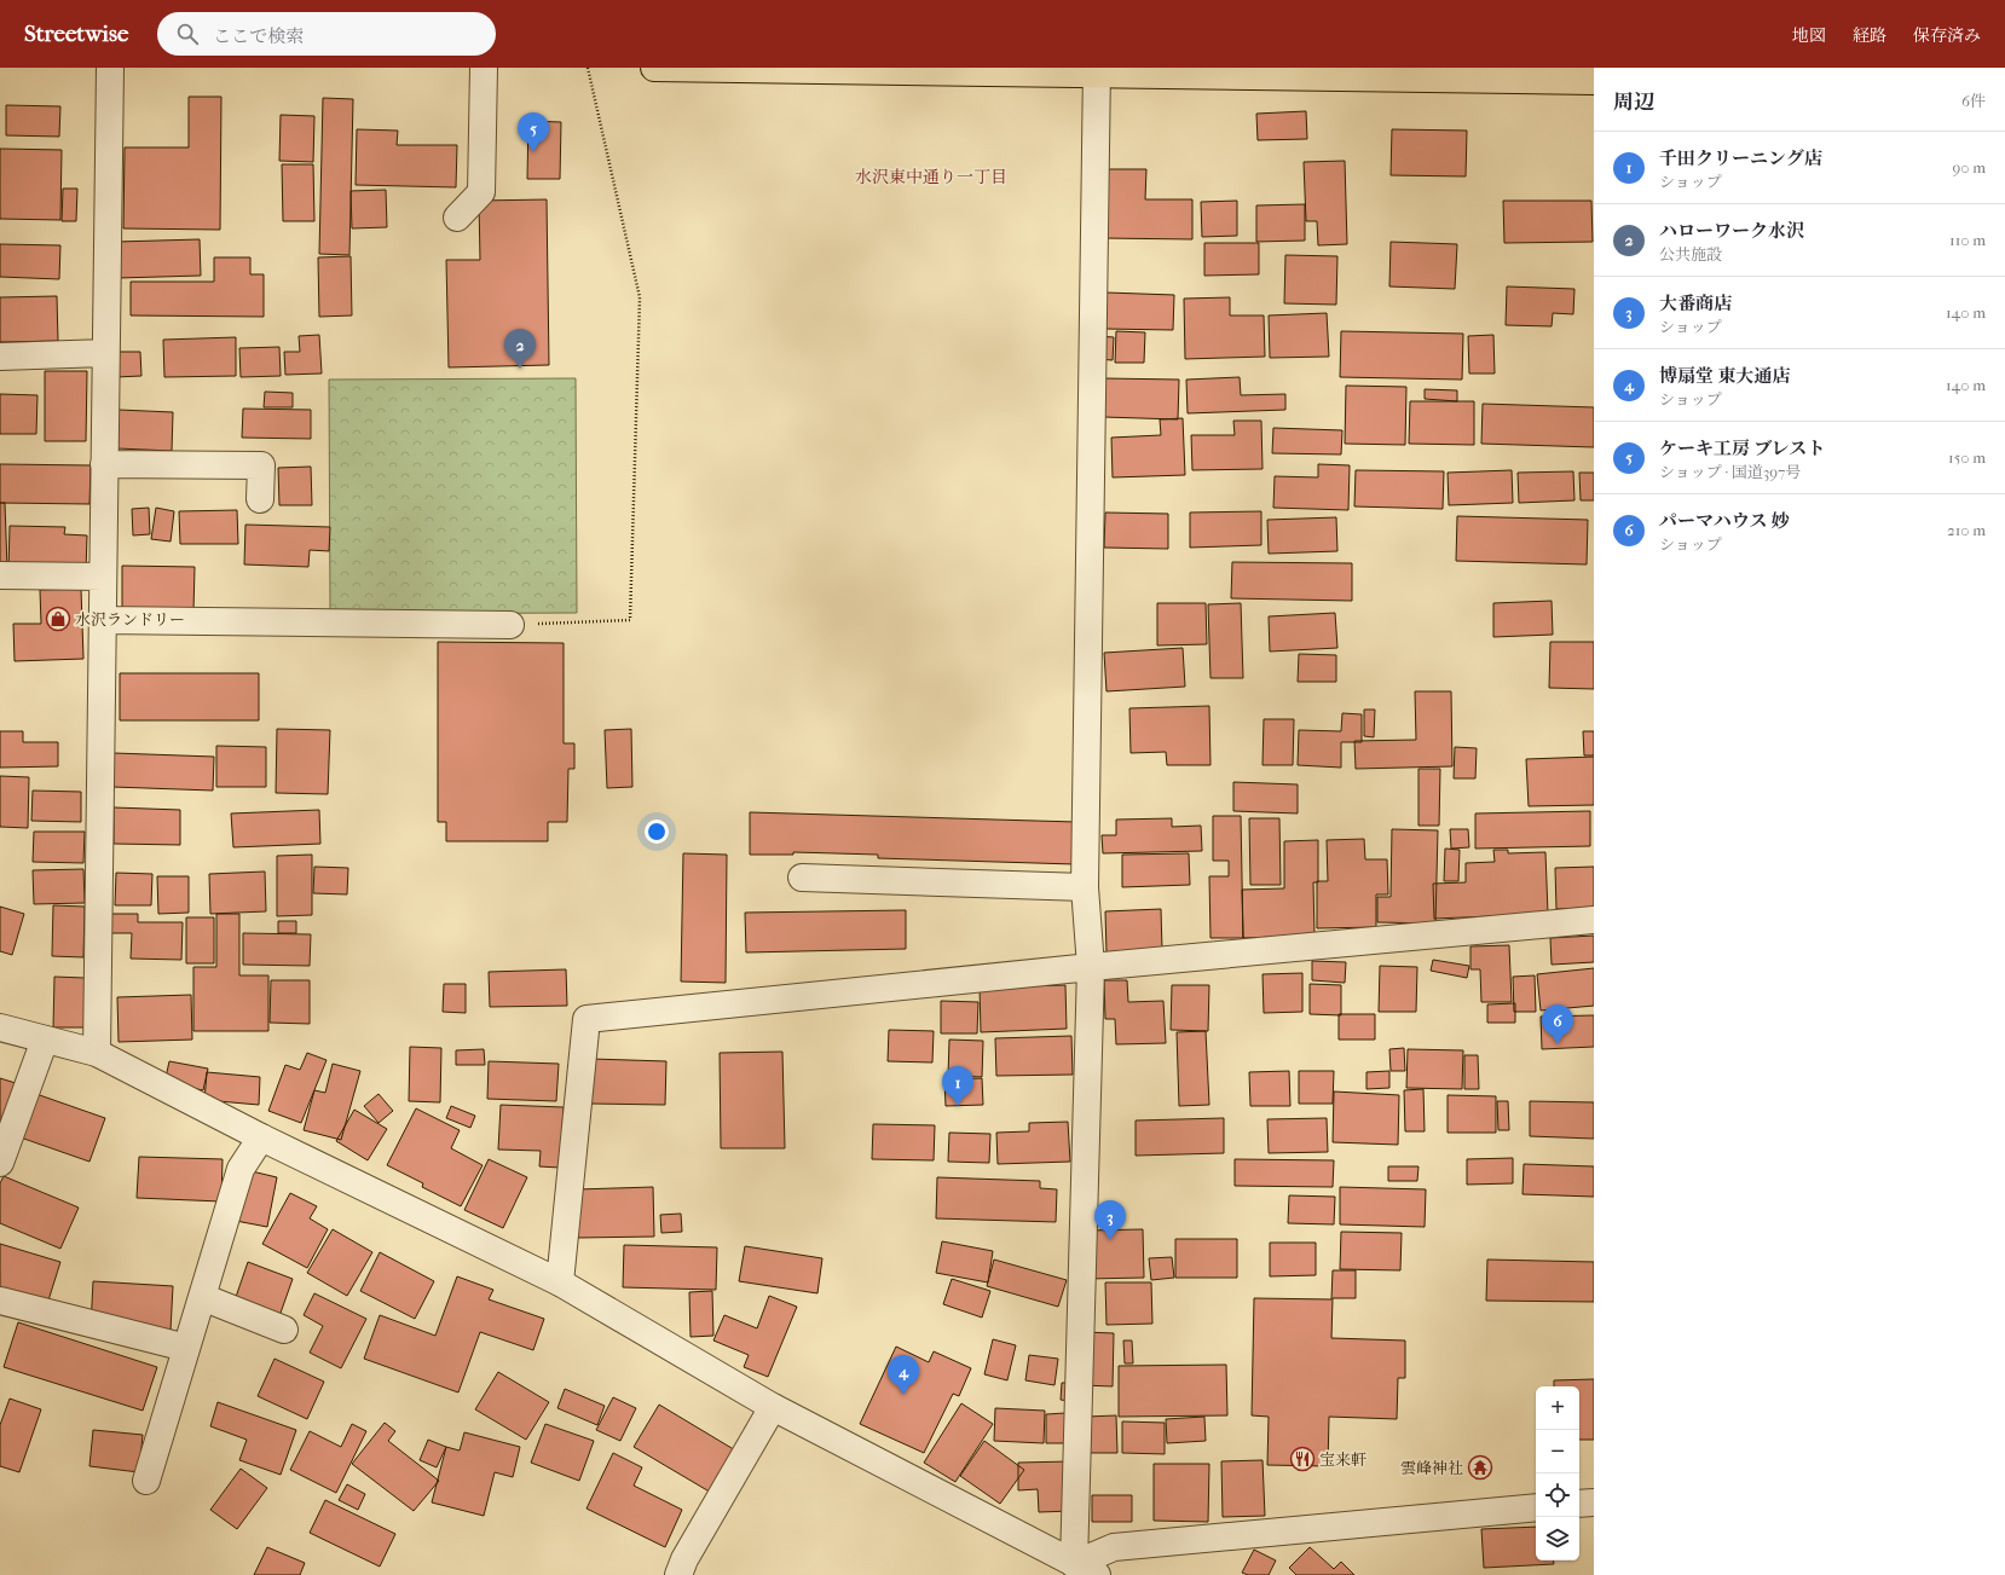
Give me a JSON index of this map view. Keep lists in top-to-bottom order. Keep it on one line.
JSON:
{"districts":["水沢東中通り一丁目"],"places":{"shop":["水沢ランドリー"],"restaurant":["宝来軒"],"temple":["雲峰神社"]},"page":{"header":"Streetwise","search":"ここで検索","nav":["地図","経路","保存済み"],"heading":["周辺","6件"],"pins":["5","2","6","1","3","4"],"list":[{"mark":"1","name":"千田クリーニング店","note":"ショップ","value":"90 m"},{"mark":"2","name":"ハローワーク水沢","note":"公共施設","value":"110 m"},{"mark":"3","name":"大番商店","note":"ショップ","value":"140 m"},{"mark":"4","name":"博扇堂 東大通店","note":"ショップ","value":"140 m"},{"mark":"5","name":"ケーキ工房 ブレスト","note":"ショップ · 国道397号","value":"150 m"},{"mark":"6","name":"パーマハウス 妙","note":"ショップ","value":"210 m"}],"map_buttons":["+","−"]}}
